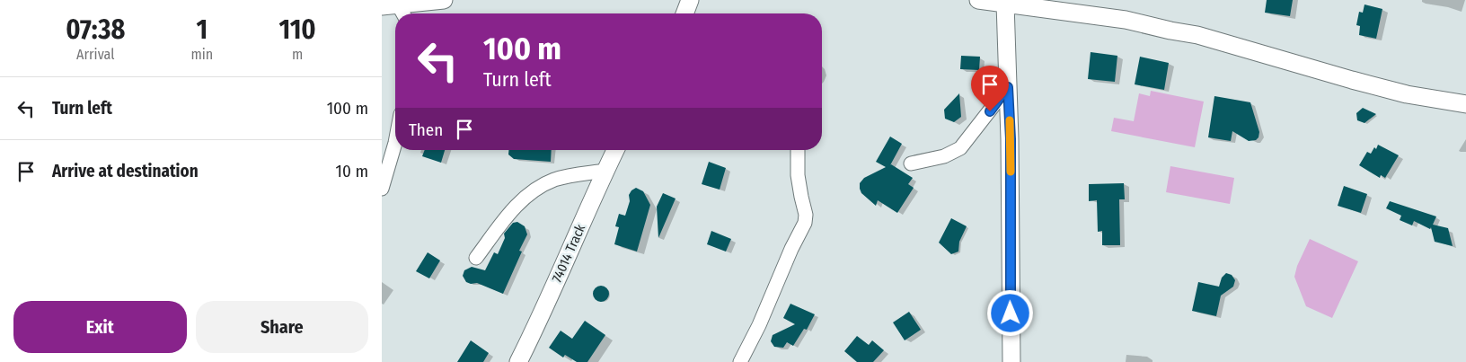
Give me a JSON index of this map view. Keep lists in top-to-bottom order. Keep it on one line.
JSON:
{"streets":{"street":["74014 Track"]},"page":{"eta":["07:38","Arrival","1","min","110","m"],"turn":["100 m","Turn left"],"list":[{"name":"Turn left","value":"100 m"},{"name":"Arrive at destination","value":"10 m"}],"then":"Then","buttons":["Exit","Share"]}}
